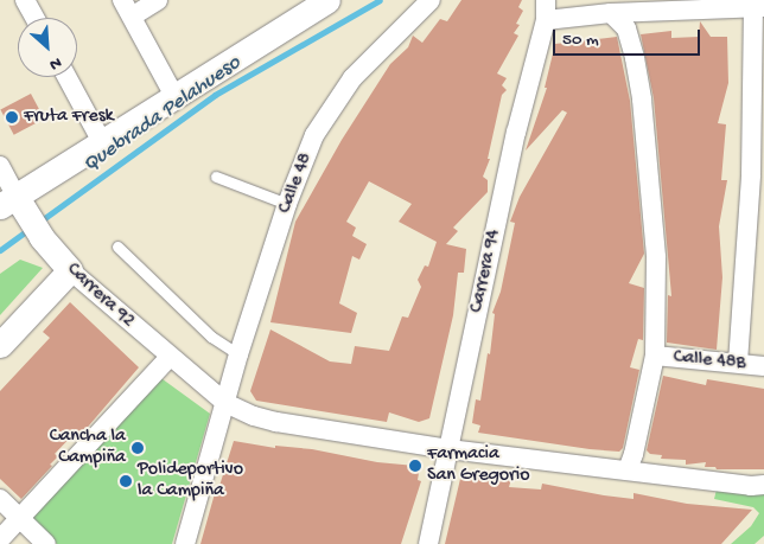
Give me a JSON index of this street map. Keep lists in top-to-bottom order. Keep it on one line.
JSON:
{"streets":{"street":["Calle 48","Carrera 94","Carrera 92","Calle 48B"]},"crossings":[["Calle 48","Carrera 92"],["Carrera 94","Carrera 92"]],"water":["Quebrada Pelahueso"],"places":["Fruta Fresk","Cancha la Campiña","Farmacia San Gregorio","Polideportivo la Campiña"],"scale_bar":"50 m","north":"bottom right"}
